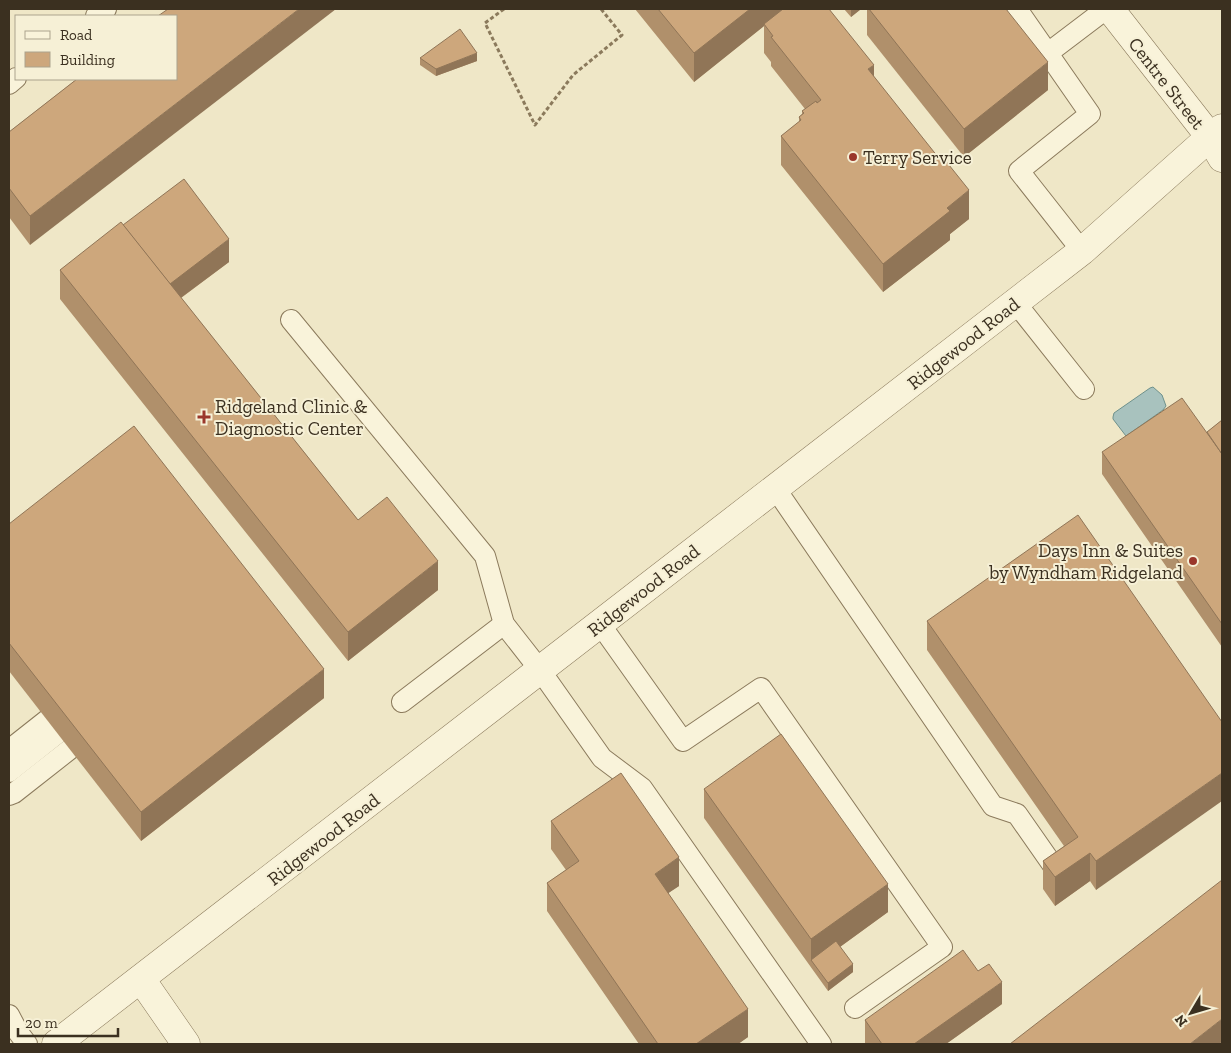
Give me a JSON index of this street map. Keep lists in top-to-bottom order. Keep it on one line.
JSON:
{"streets":{"street":["Centre Street","Ridgewood Road"]},"crossings":[["Centre Street","Ridgewood Road"]],"places":{"other":["Terry Service","Days Inn & Suites by Wyndham Ridgeland"],"health":["Ridgeland Clinic & Diagnostic Center"]},"legend":["Road","Building"],"scale_bar":"20 m","north":"bottom left"}
